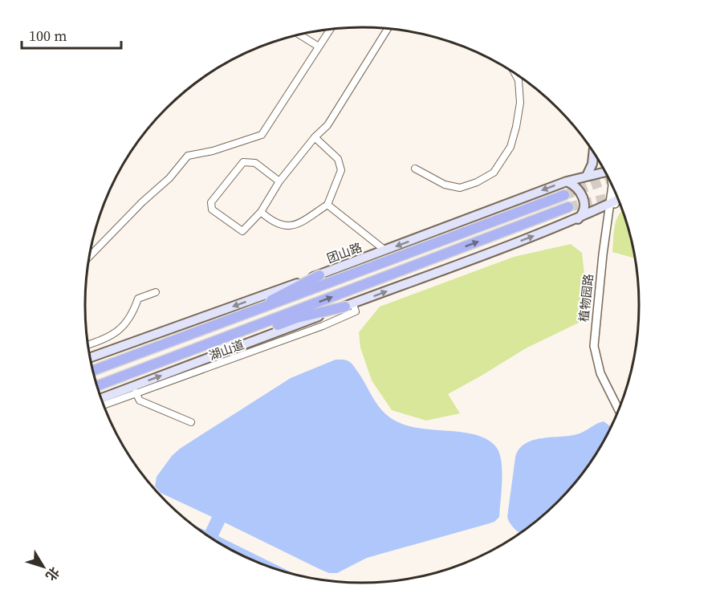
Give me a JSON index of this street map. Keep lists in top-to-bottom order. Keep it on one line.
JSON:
{"streets":{"highway":["团山路"],"street":["植物园路"]},"scale_bar":"100 m","north":"bottom right"}
